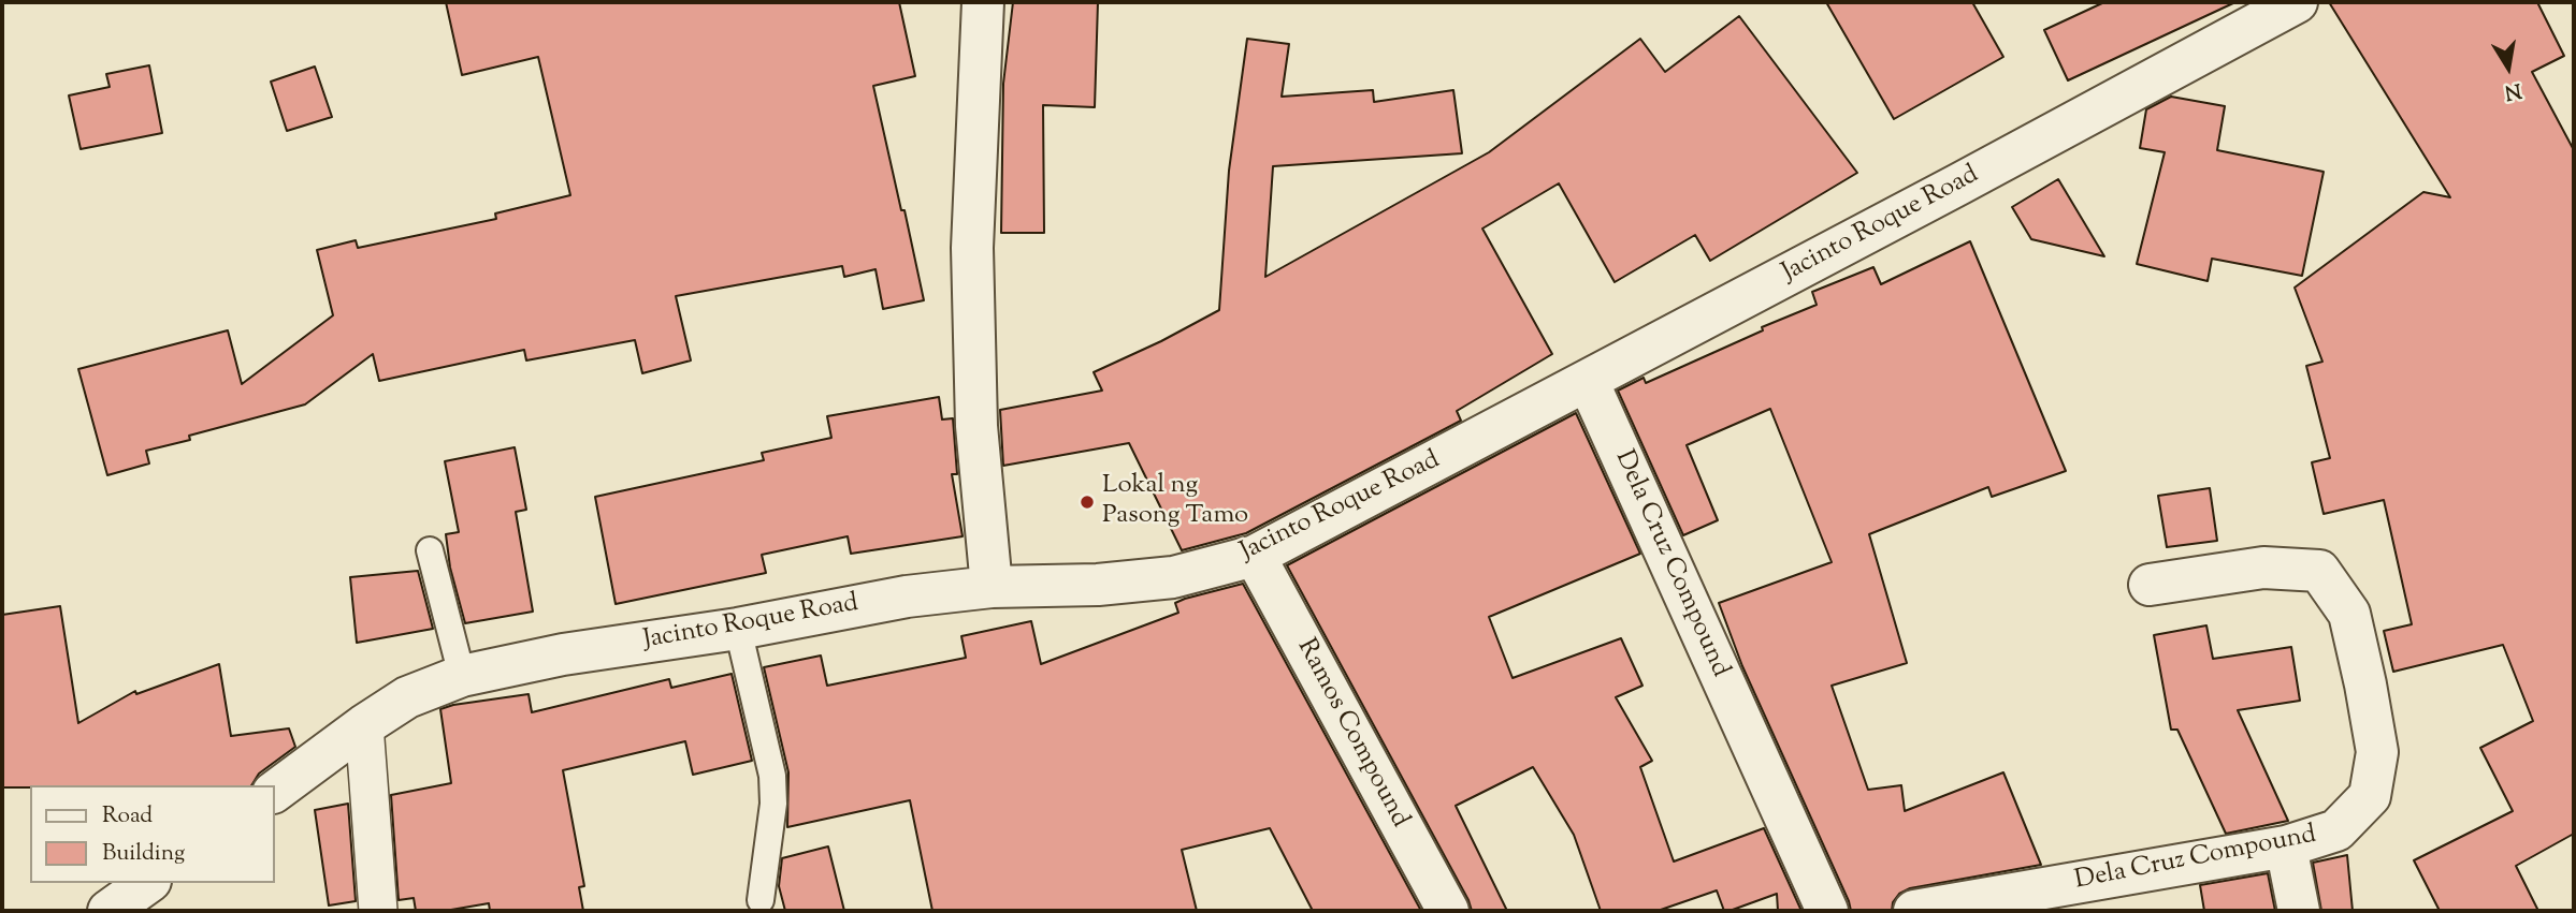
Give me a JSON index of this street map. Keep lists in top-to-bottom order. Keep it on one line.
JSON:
{"streets":{"street":["Jacinto Roque Road","Dela Cruz Compound","Ramos Compound"]},"crossings":[["Jacinto Roque Road","Dela Cruz Compound"],["Jacinto Roque Road","Ramos Compound"]],"places":["Lokal ng Pasong Tamo"],"legend":["Road","Building"],"north":"bottom"}
